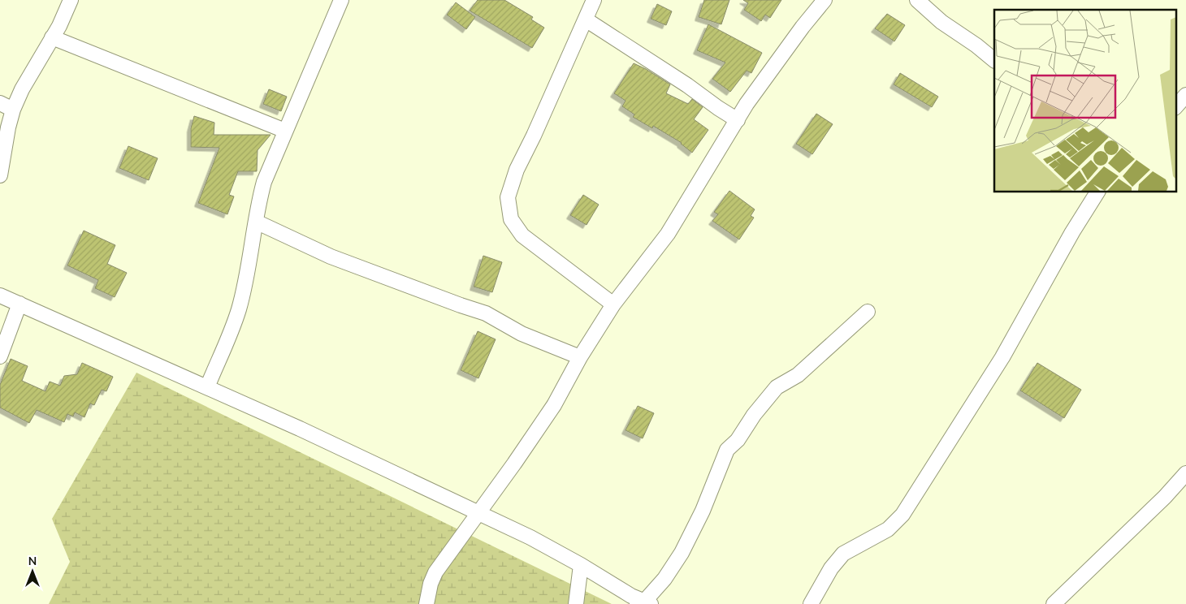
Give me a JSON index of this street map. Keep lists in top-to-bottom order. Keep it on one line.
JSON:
{"north":"top"}
